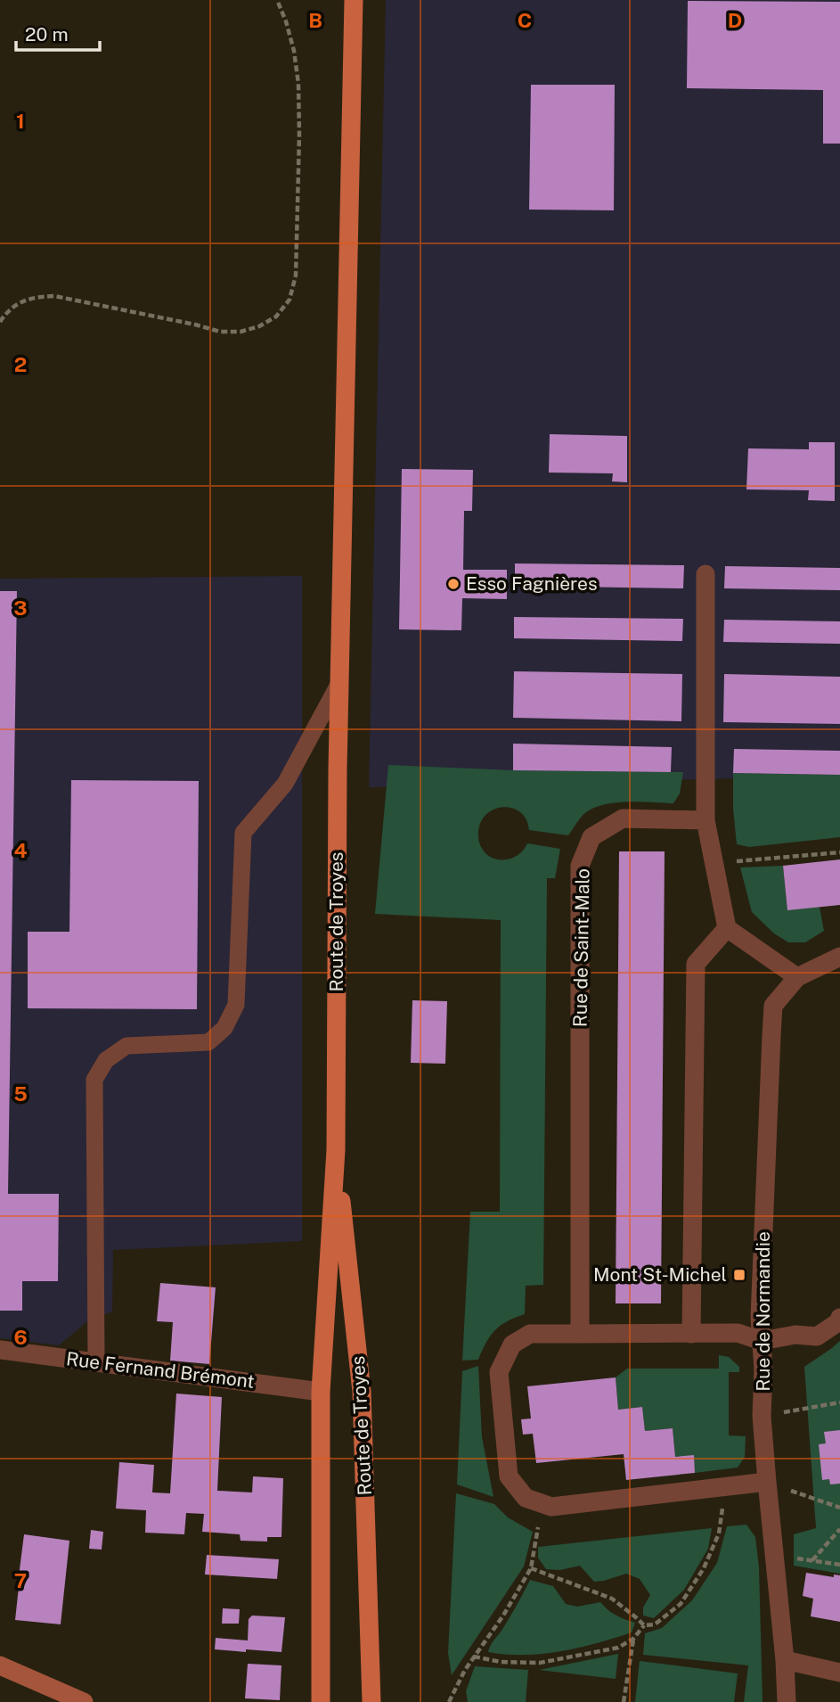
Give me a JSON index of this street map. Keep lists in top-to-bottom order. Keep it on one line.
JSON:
{"streets":{"main road":["Route de Troyes"],"street":["Rue de Saint-Malo","Rue de Normandie","Rue Fernand Brémont"]},"crossings":[["Route de Troyes","Rue Fernand Brémont"]],"places":{"other":["Esso Fagnières"],"transit":["Mont St-Michel"]},"scale_bar":"20 m","grid":{"columns":["B","C","D"],"rows":["1","2","3","4","5","6","7"]}}
